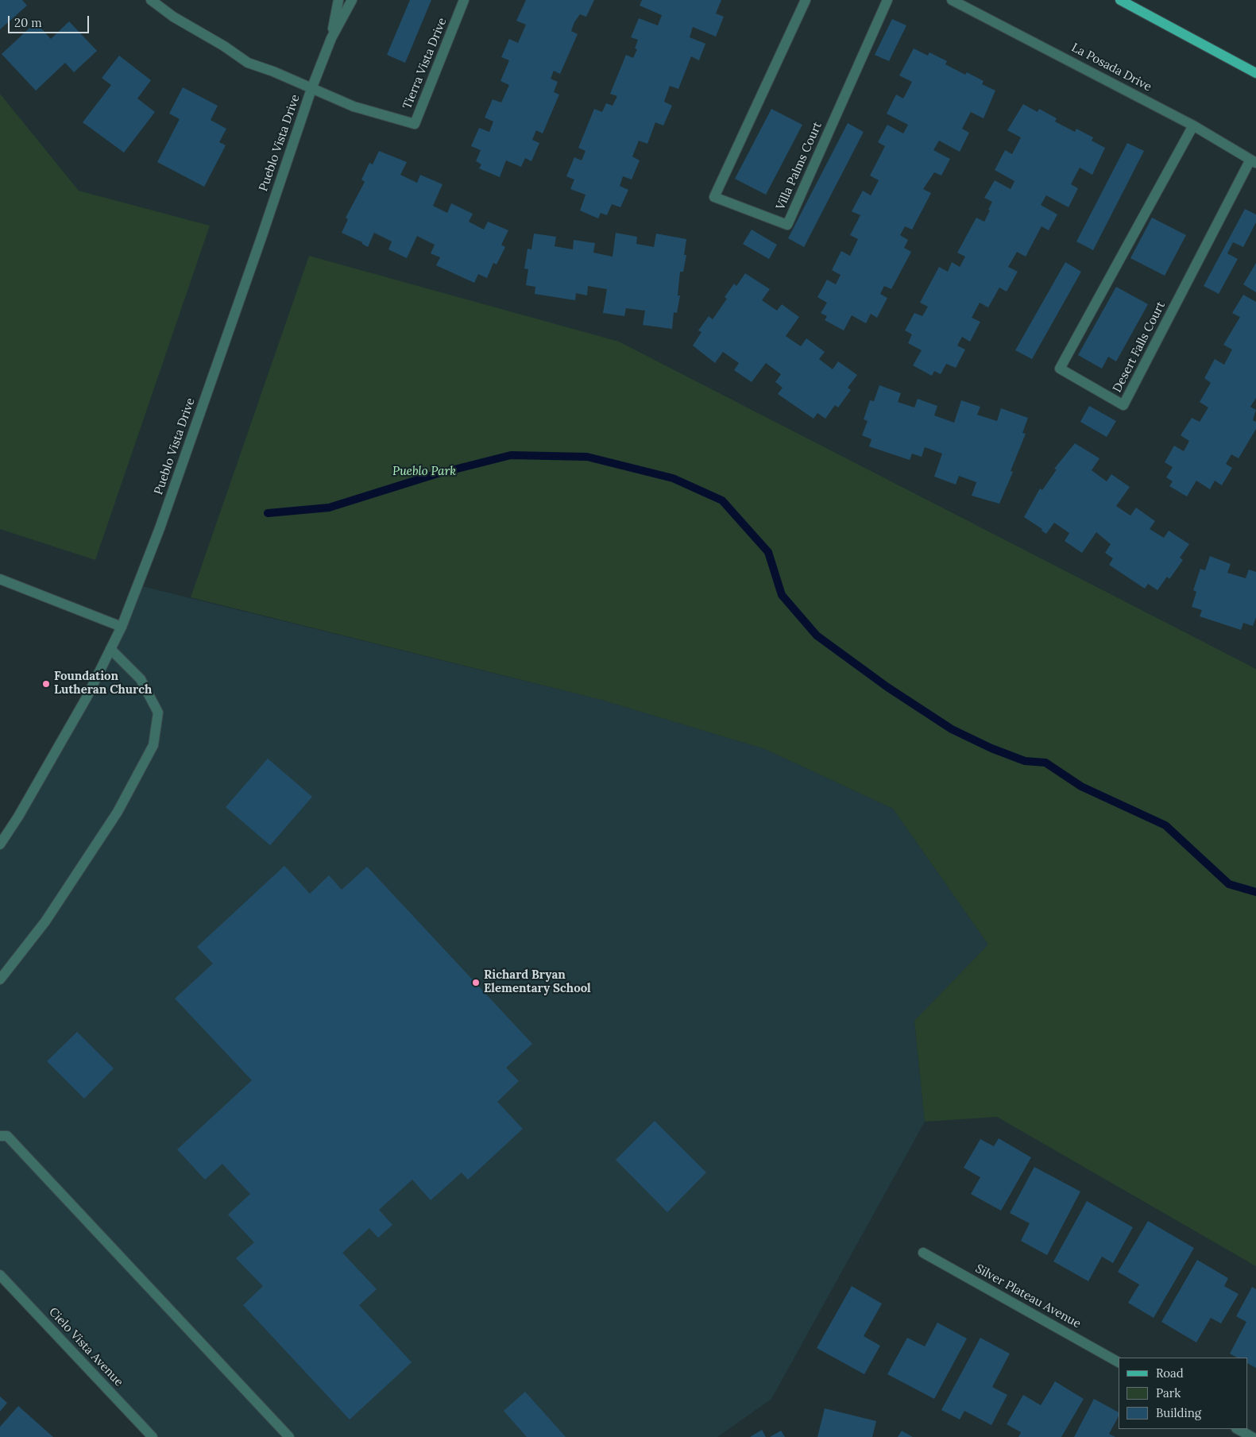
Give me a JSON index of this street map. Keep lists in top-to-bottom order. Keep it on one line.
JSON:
{"streets":{"street":["Tierra Vista Drive","La Posada Drive","Pueblo Vista Drive","Villa Palms Court","Desert Falls Court","Silver Plateau Avenue","Cielo Vista Avenue"]},"crossings":[["Tierra Vista Drive","Pueblo Vista Drive"],["La Posada Drive","Desert Falls Court"]],"parks":["Pueblo Park"],"places":["Foundation Lutheran Church","Richard Bryan Elementary School"],"legend":["Road","Park","Building"],"scale_bar":"20 m"}
